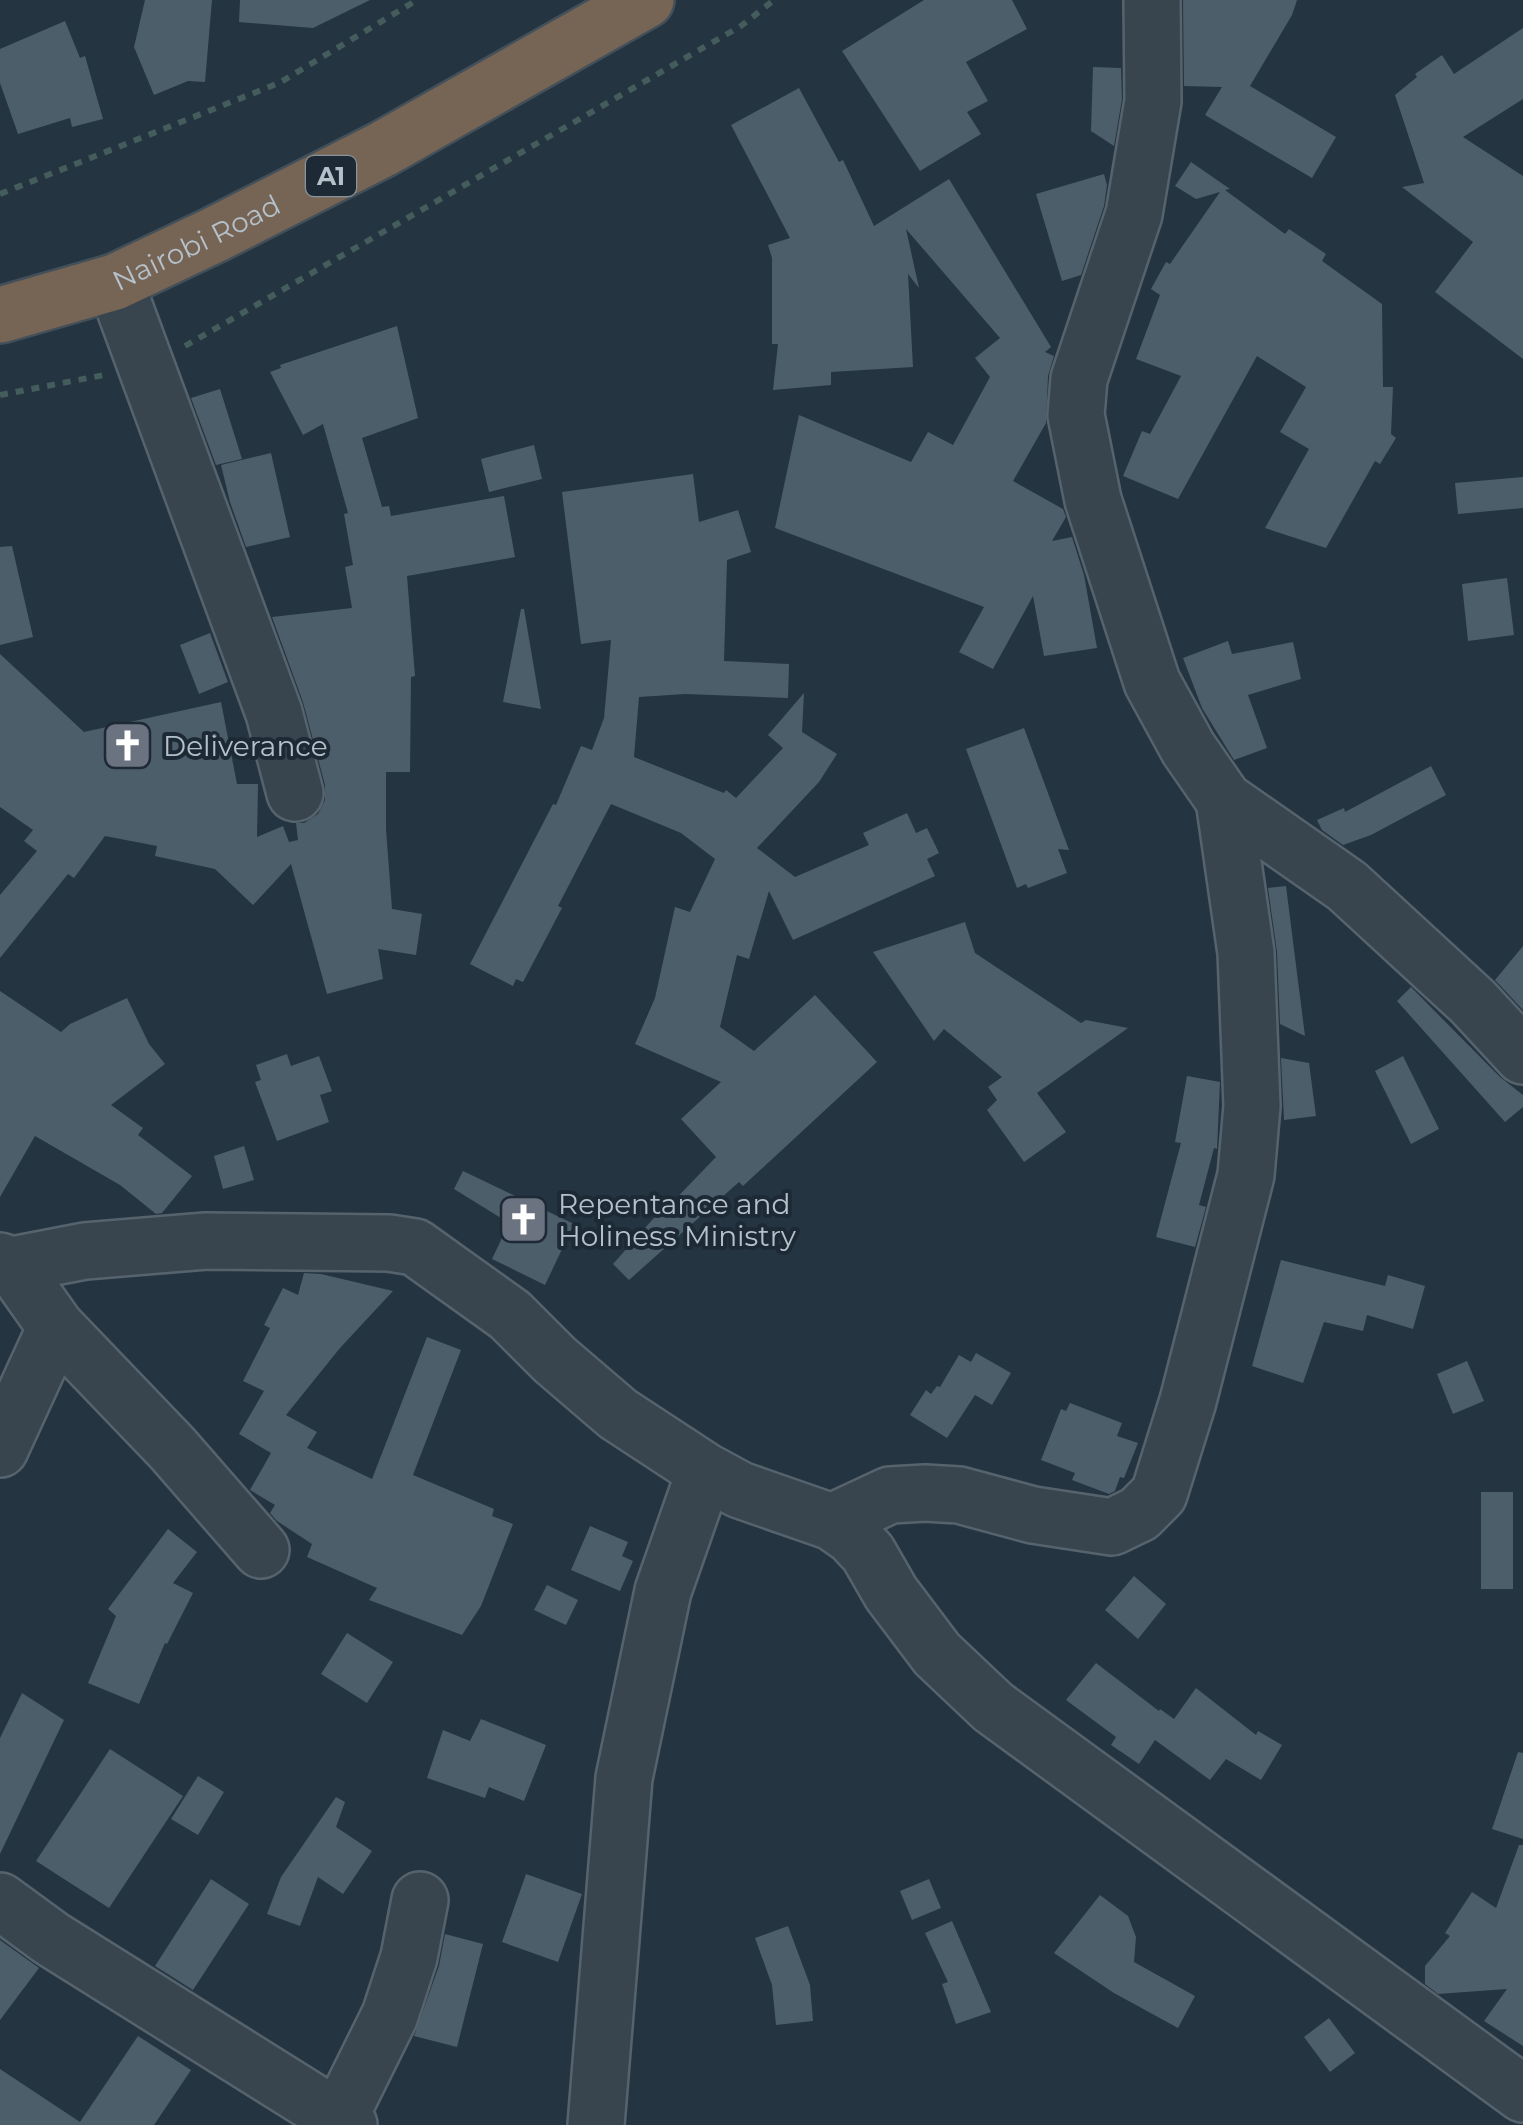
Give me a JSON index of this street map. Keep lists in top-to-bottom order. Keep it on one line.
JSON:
{"streets":{"highway":["A1","Nairobi Road"]},"places":{"church":["Deliverance","Repentance and Holiness Ministry"]}}
